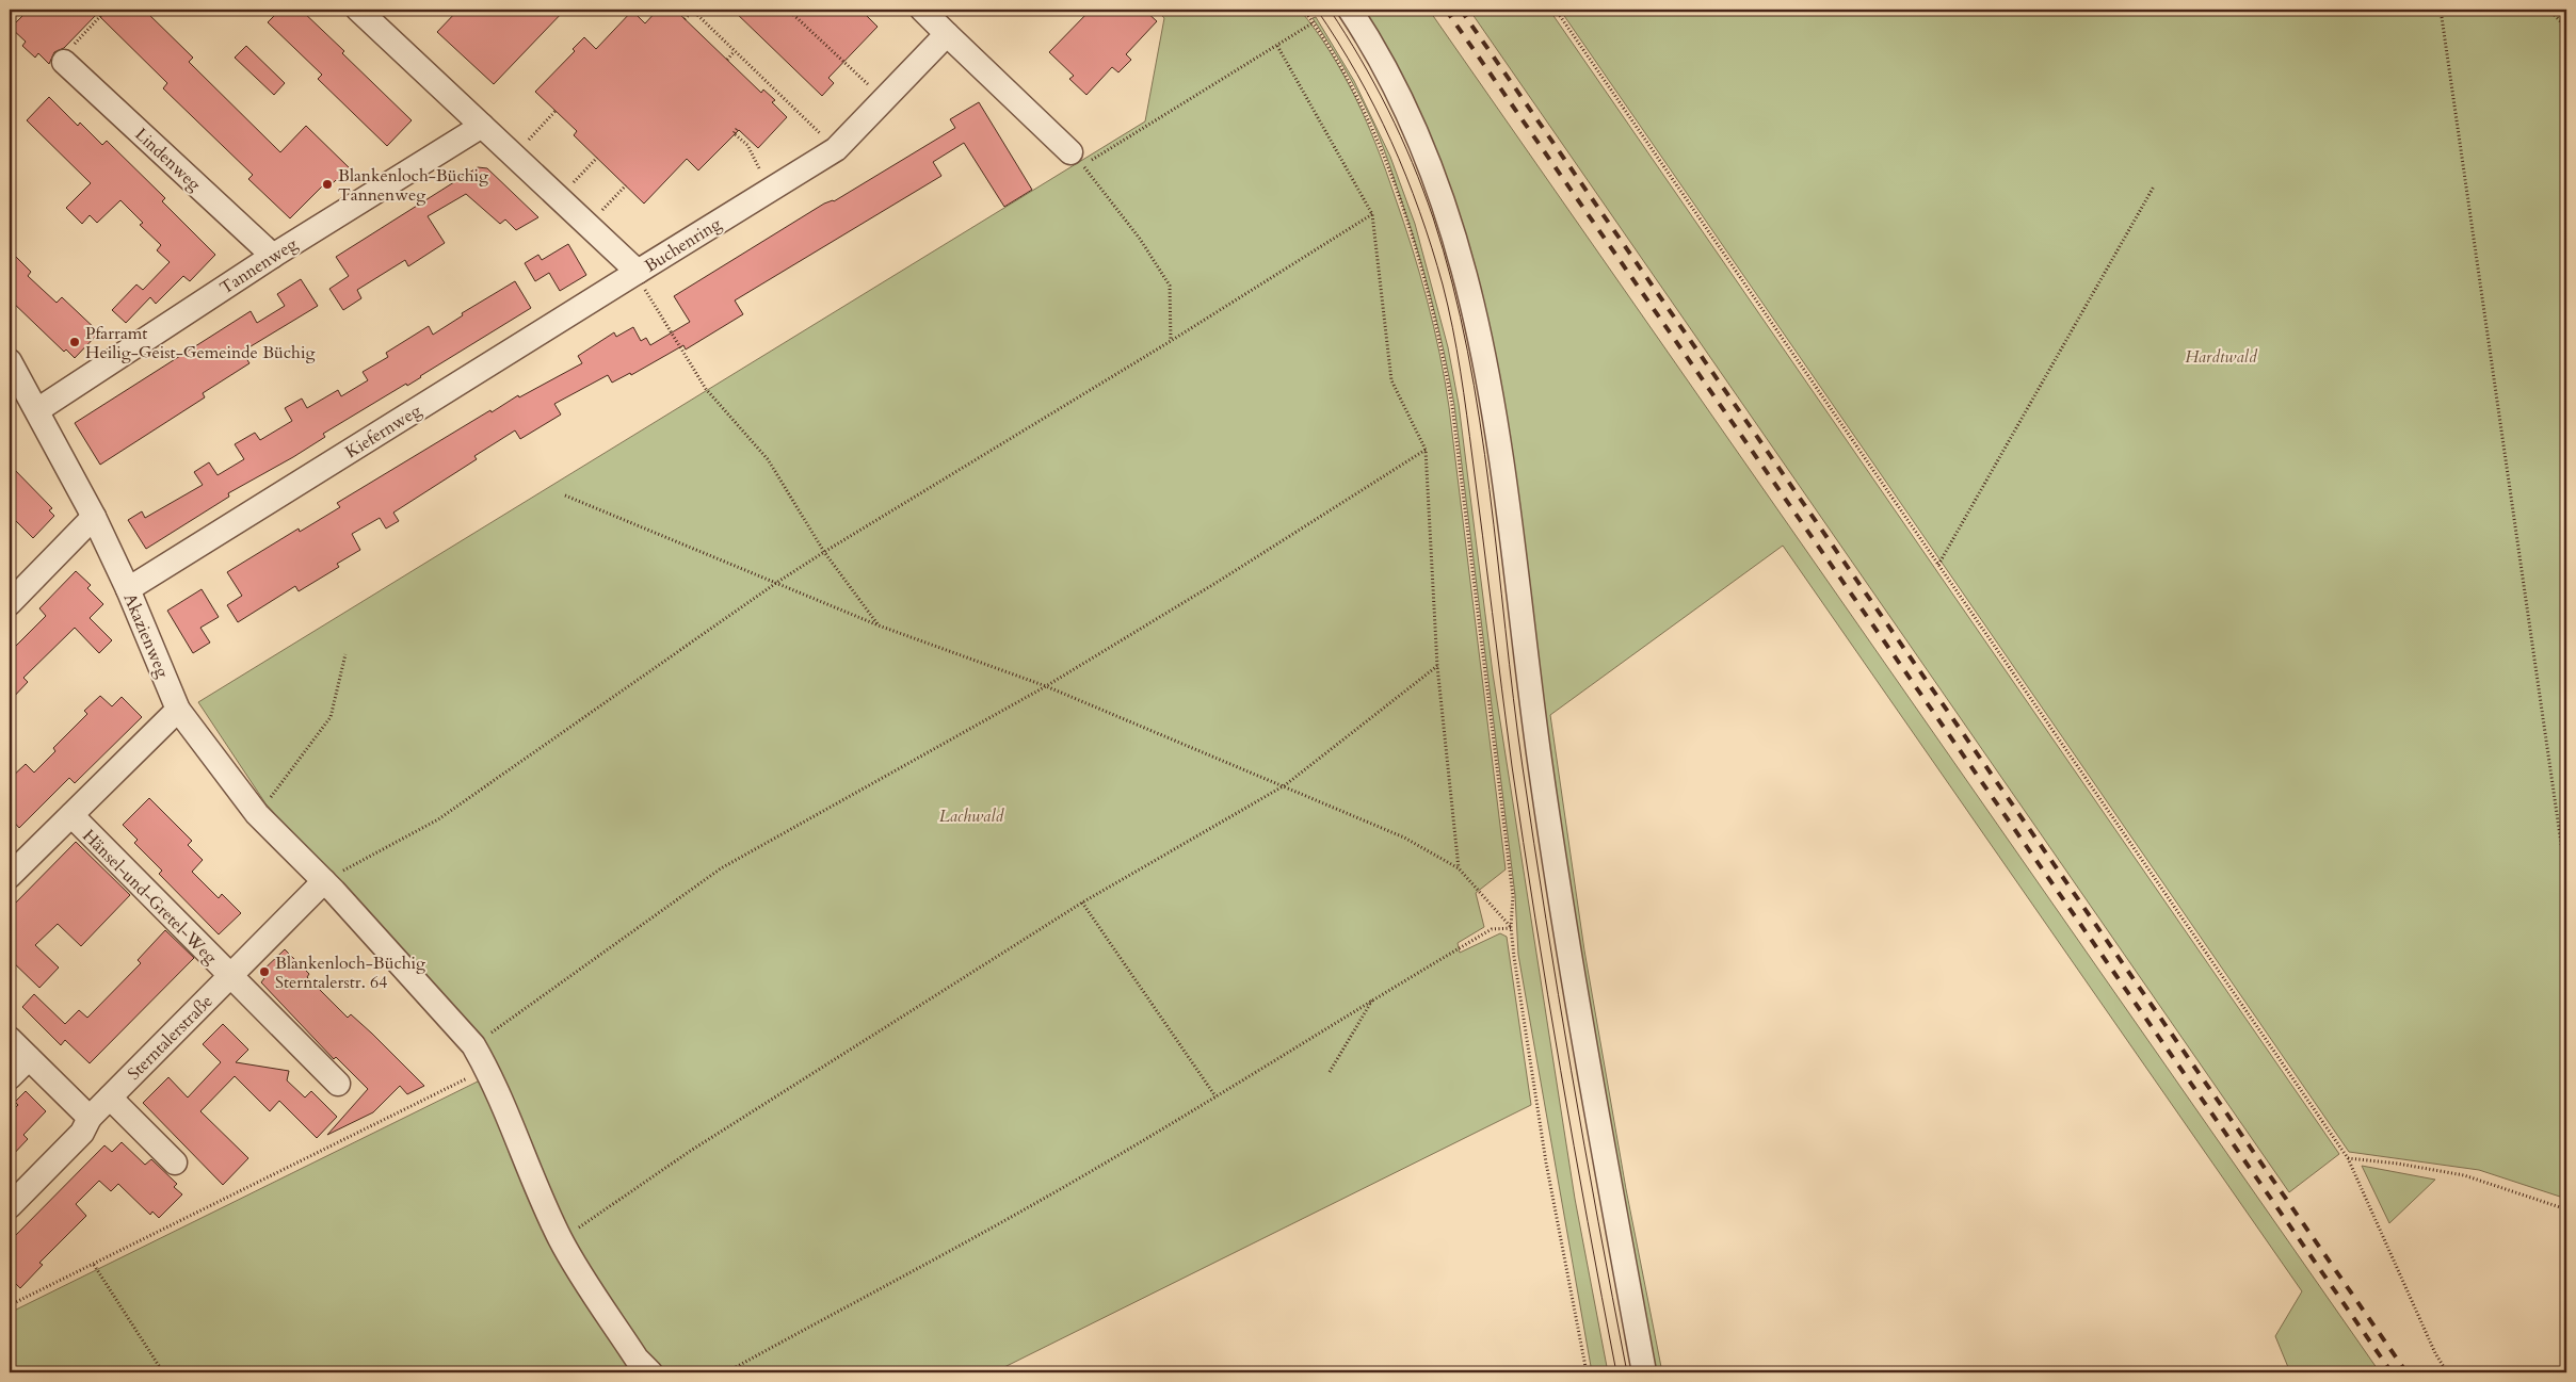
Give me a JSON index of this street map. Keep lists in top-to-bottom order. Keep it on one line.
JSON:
{"streets":{"street":["Lindenweg","Buchenring","Tannenweg","Kiefernweg","Akazienweg","Hänsel-und-Gretel-Weg","Sterntalerstraße"]},"crossings":[["Lindenweg","Tannenweg"],["Buchenring","Tannenweg"],["Buchenring","Kiefernweg"],["Tannenweg","Akazienweg"],["Kiefernweg","Akazienweg"],["Akazienweg","Hänsel-und-Gretel-Weg"],["Akazienweg","Sterntalerstraße"],["Hänsel-und-Gretel-Weg","Sterntalerstraße"]],"parks":["Hardtwald","Lachwald"],"places":["Blankenloch-Büchig Tannenweg","Pfarramt Heilig-Geist-Gemeinde Büchig","Blankenloch-Büchig Sterntalerstr. 64"]}
